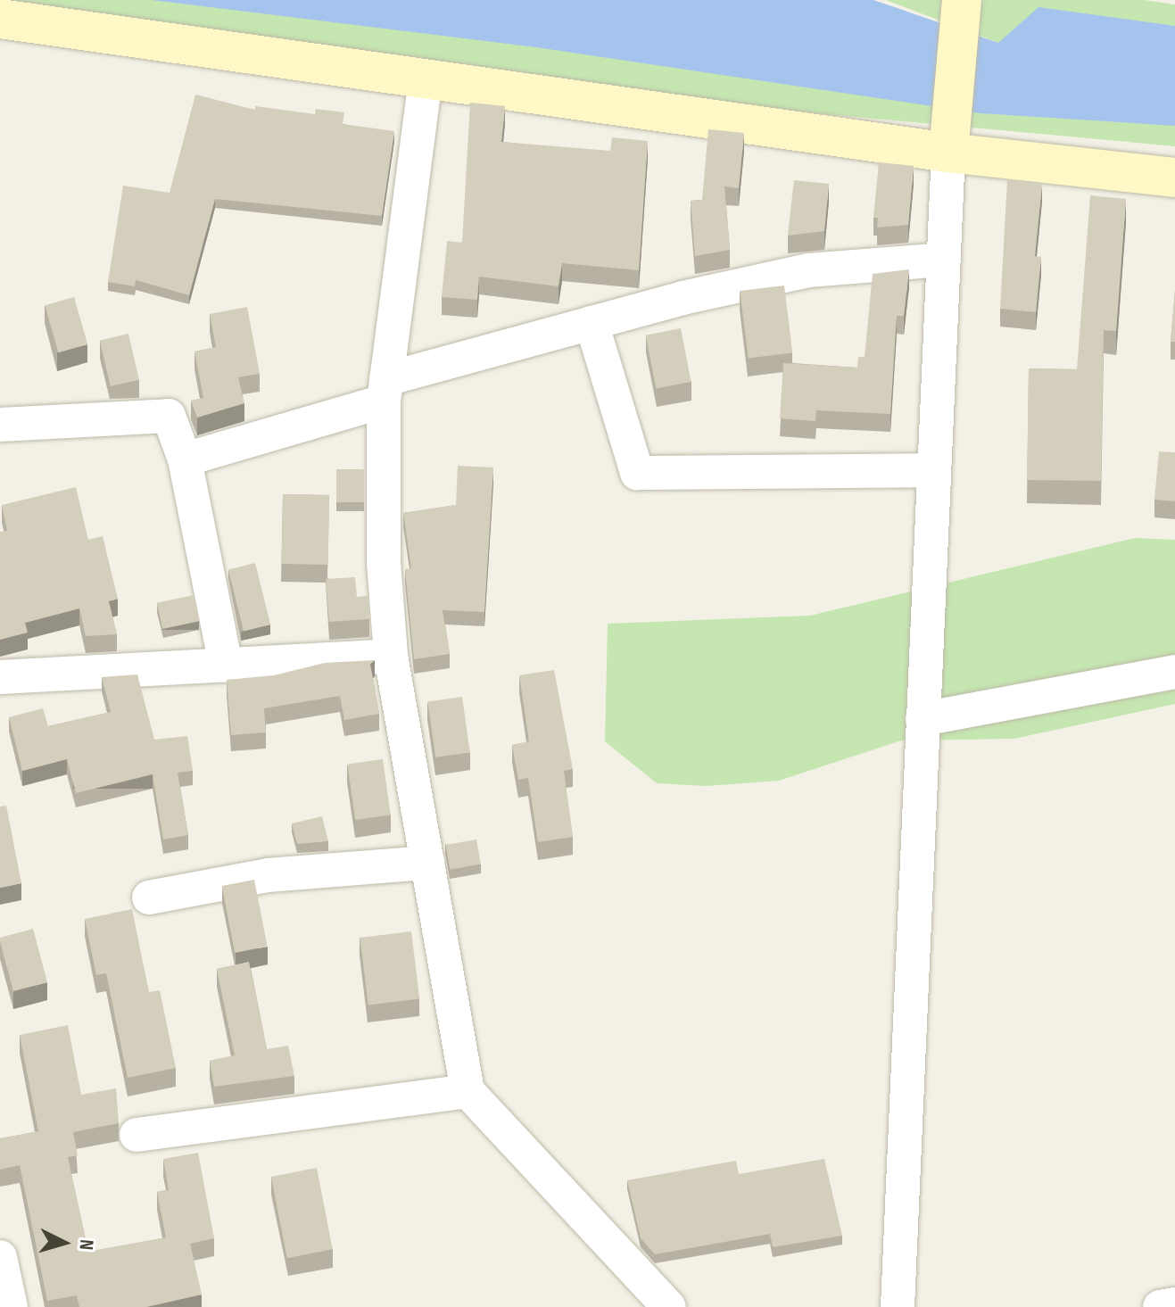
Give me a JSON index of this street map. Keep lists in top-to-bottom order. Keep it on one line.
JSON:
{"north":"right"}
